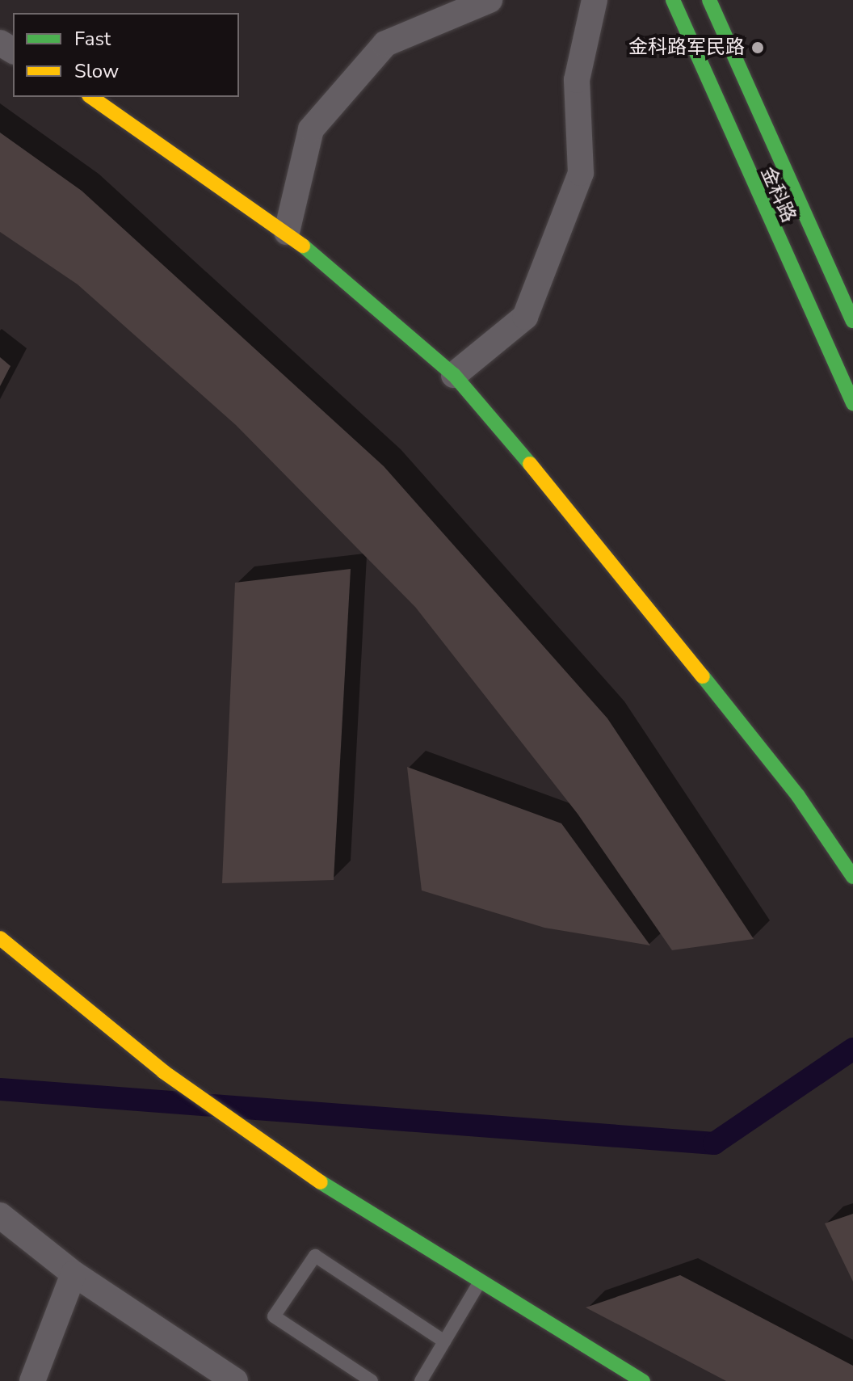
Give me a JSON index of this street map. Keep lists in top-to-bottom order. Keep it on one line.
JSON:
{"streets":{"street":["金科路"]},"places":["金科路军民路"],"legend":["Fast","Slow"]}
